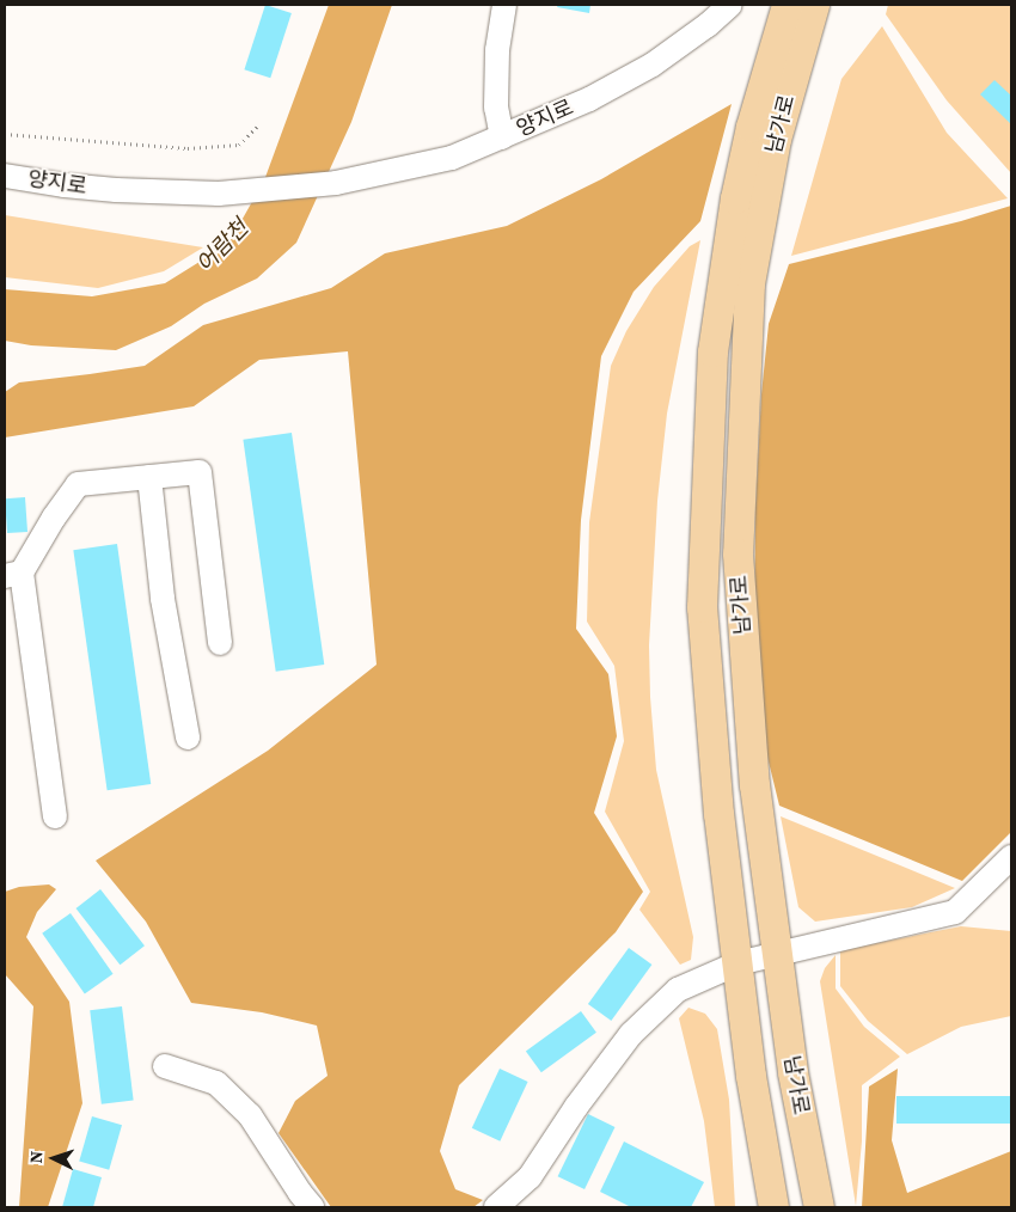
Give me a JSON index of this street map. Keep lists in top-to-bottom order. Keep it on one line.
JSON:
{"streets":{"main road":["남가로"],"street":["양지로"]},"water":["어람천"],"north":"left"}
